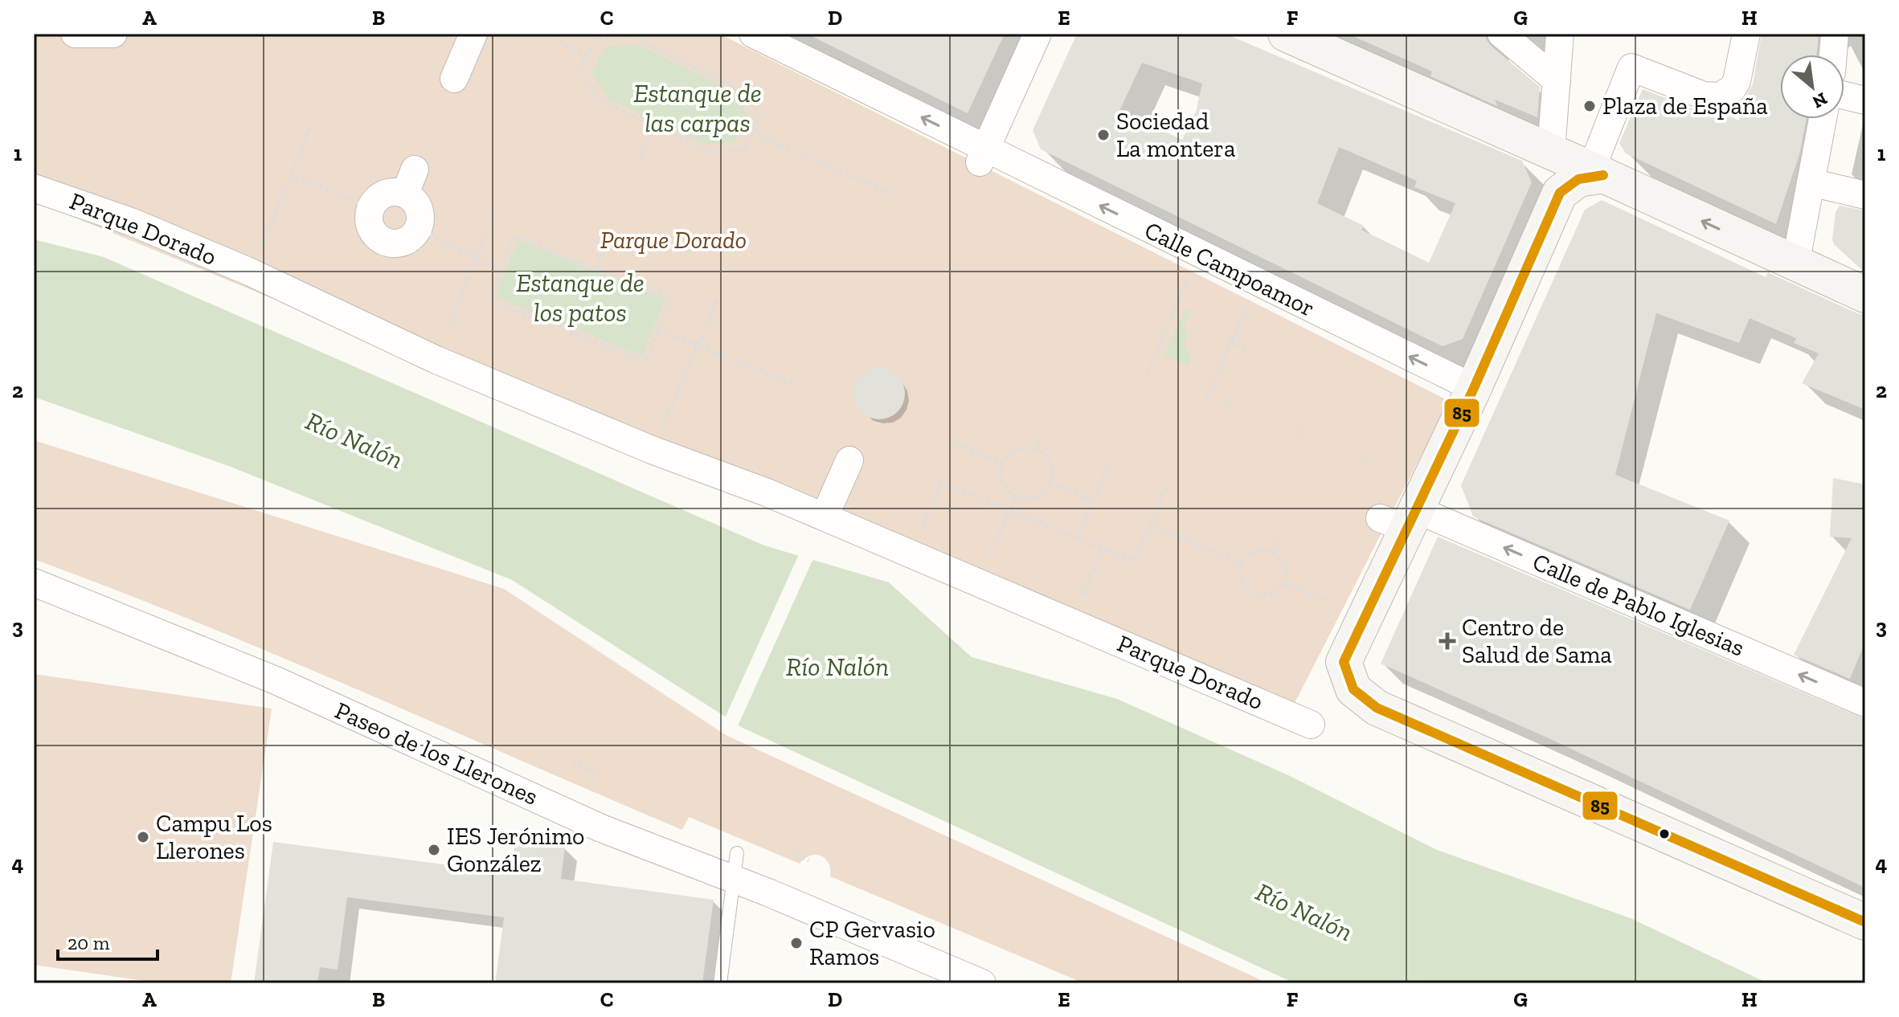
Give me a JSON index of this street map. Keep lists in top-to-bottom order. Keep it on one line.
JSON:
{"streets":{"street":["Parque Dorado","Calle Campoamor","Calle de Pablo Iglesias","Paseo de los Llerones"]},"one_way":["Calle de Pablo Iglesias"],"water":["Estanque de las carpas","Estanque de los patos","Río Nalón"],"parks":["Parque Dorado"],"places":{"other":["Plaza de España","Sociedad La montera","Campu Los Llerones","IES Jerónimo González","CP Gervasio Ramos"],"health":["Centro de Salud de Sama"]},"lines":["transit line 85"],"scale_bar":"20 m","north":"bottom right","grid":{"columns":["A","B","C","D","E","F","G","H"],"rows":["1","2","3","4"]}}
